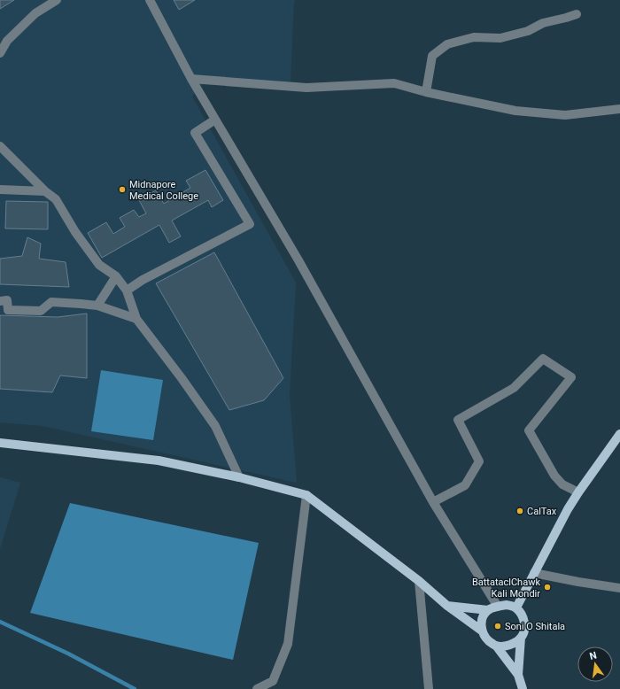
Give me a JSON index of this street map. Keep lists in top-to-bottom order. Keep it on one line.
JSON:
{"places":["Midnapore Medical College","CalTax","BattataclChawk Kali Mondir","Soni O Shitala"],"north":"top"}
